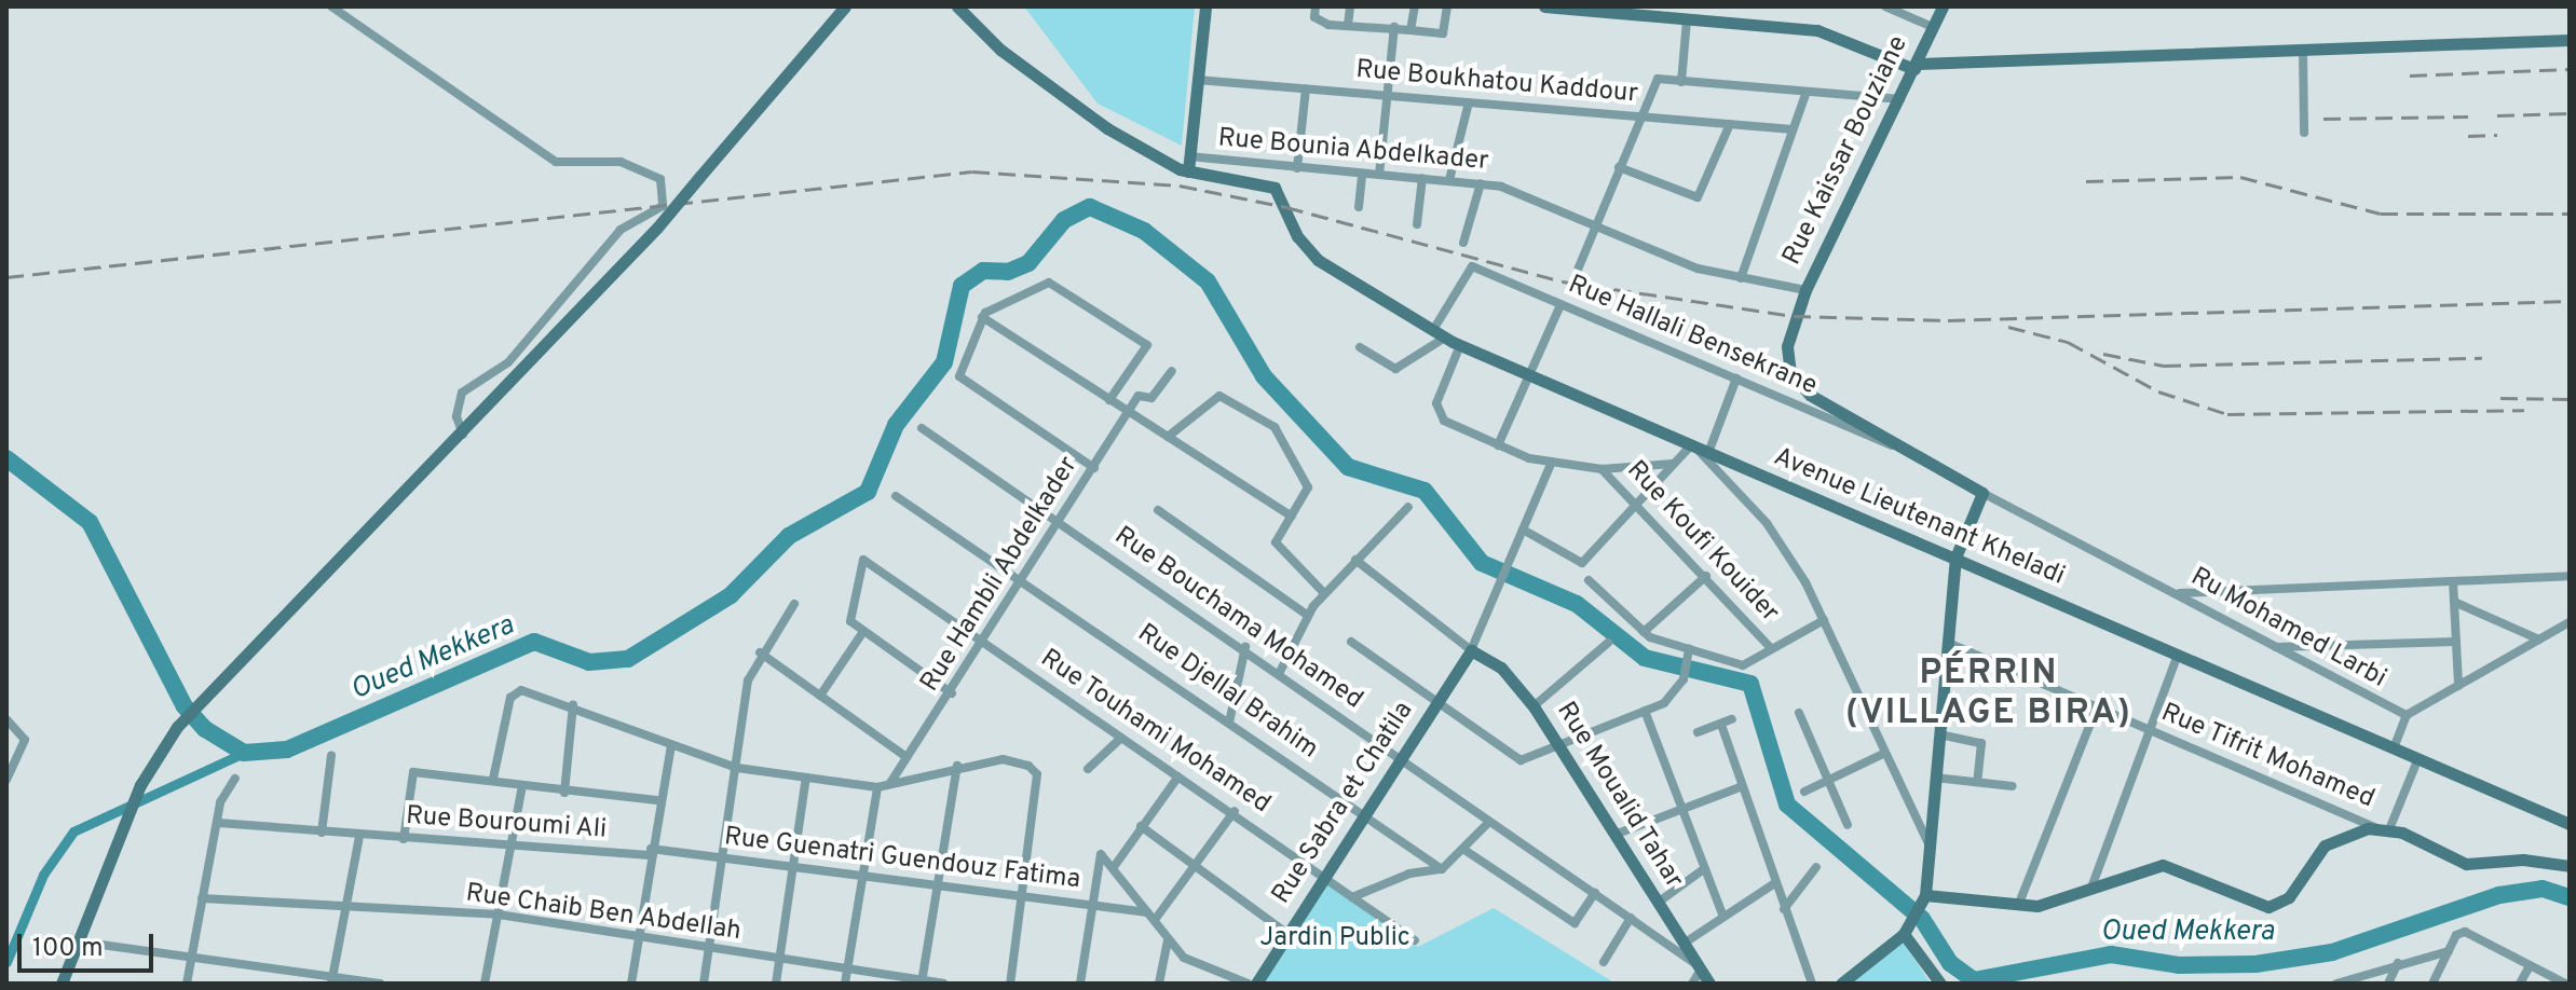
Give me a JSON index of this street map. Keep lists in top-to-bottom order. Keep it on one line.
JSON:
{"streets":{"main road":["Rue Kaissar Bouziane","Avenue Lieutenant Kheladi","Rue Moualid Tahar","Rue Sabra et Chatila"],"street":["Rue Boukhatou Kaddour","Rue Bounia Abdelkader","Rue Hallali Bensekrane","Rue Koufi Kouider","Rue Hambli Abdelkader","Rue Bouchama Mohamed","Ru Mohamed Larbi","Rue Djellal Brahim","Rue Touhami Mohamed","Rue Tifrit Mohamed","Rue Bouroumi Ali","Rue Guenatri Guendouz Fatima","Rue Chaib Ben Abdellah"]},"crossings":[["Rue Bounia Abdelkader","Rue Kaissar Bouziane"],["Rue Kaissar Bouziane","Rue Hallali Bensekrane"],["Rue Kaissar Bouziane","Ru Mohamed Larbi"],["Rue Hallali Bensekrane","Avenue Lieutenant Kheladi"],["Rue Hambli Abdelkader","Rue Bouchama Mohamed"],["Rue Hambli Abdelkader","Rue Djellal Brahim"],["Rue Hambli Abdelkader","Rue Touhami Mohamed"],["Rue Bouchama Mohamed","Rue Moualid Tahar"],["Rue Bouchama Mohamed","Rue Sabra et Chatila"],["Rue Djellal Brahim","Rue Sabra et Chatila"],["Rue Touhami Mohamed","Rue Sabra et Chatila"],["Rue Moualid Tahar","Rue Sabra et Chatila"],["Rue Bouroumi Ali","Rue Guenatri Guendouz Fatima"]],"districts":["PÉRRIN (VILLAGE BIRA)"],"water":["Oued Mekkera"],"parks":["Jardin Public"],"scale_bar":"100 m"}
